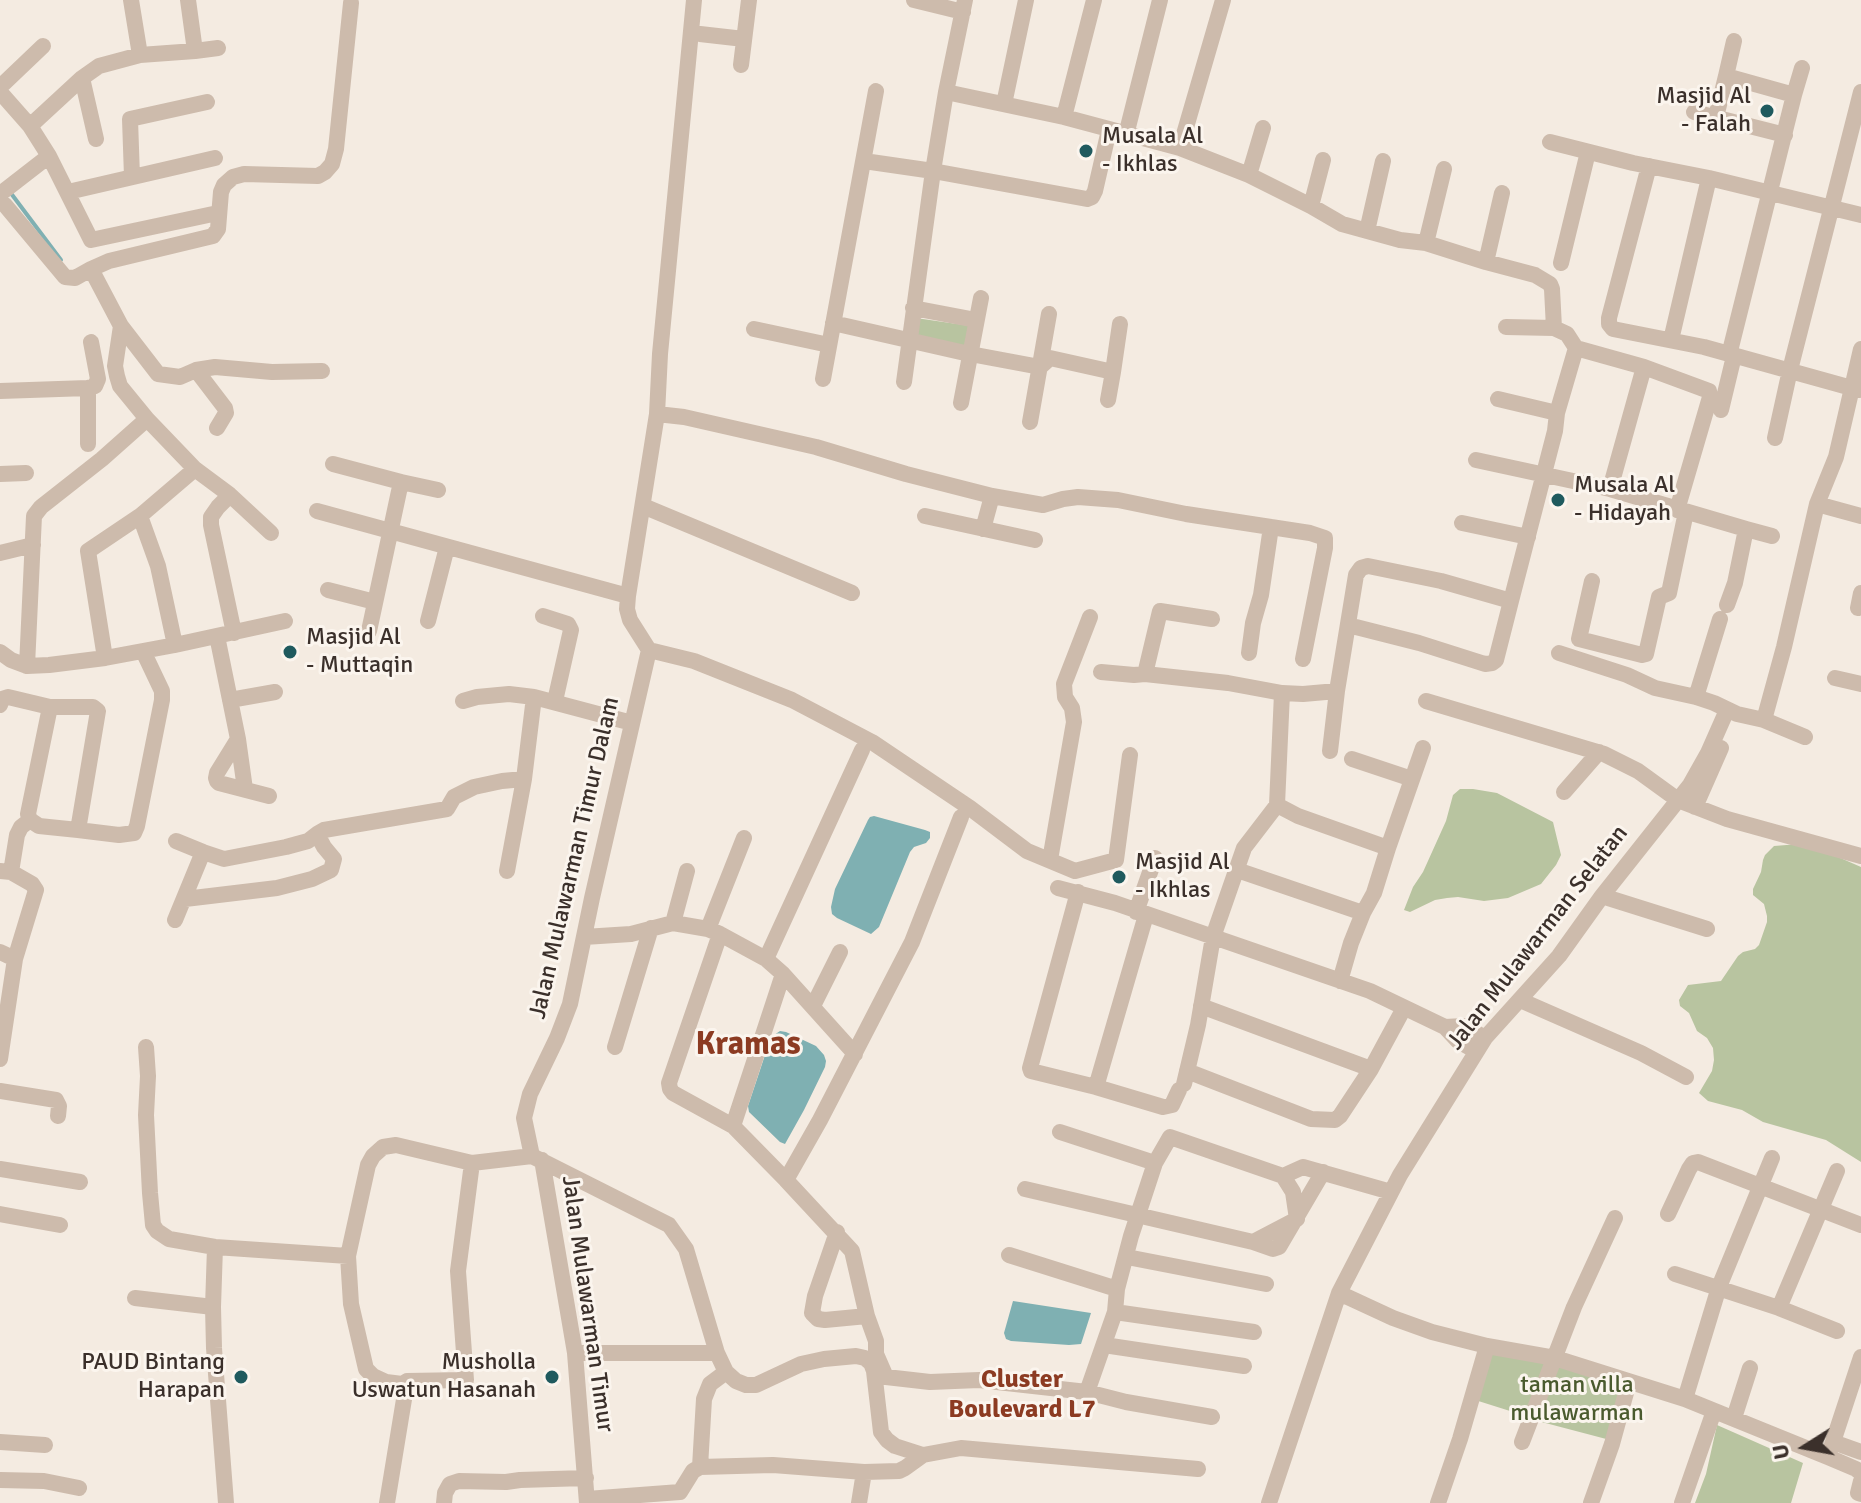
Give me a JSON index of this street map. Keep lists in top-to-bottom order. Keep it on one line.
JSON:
{"streets":{"street":["Jalan Mulawarman Timur Dalam","Jalan Mulawarman Selatan","Jalan Mulawarman Timur"]},"crossings":[["Jalan Mulawarman Timur Dalam","Jalan Mulawarman Timur"]],"districts":["Kramas","Cluster Boulevard L7"],"parks":["taman villa mulawarman"],"places":["Masjid Al - Falah","Musala Al - Ikhlas","Musala Al - Hidayah","Masjid Al - Muttaqin","Masjid Al - Ikhlas","PAUD Bintang Harapan","Musholla Uswatun Hasanah"],"north":"left"}
